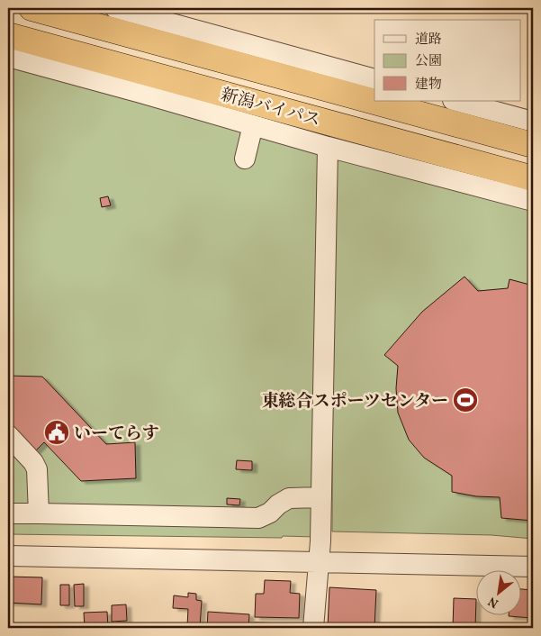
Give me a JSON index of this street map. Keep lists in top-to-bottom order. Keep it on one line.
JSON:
{"streets":{"highway":["新潟バイパス"]},"places":{"sports":["東総合スポーツセンター"],"public building":["いーてらす"]},"legend":["道路","公園","建物"],"north":"bottom left"}
